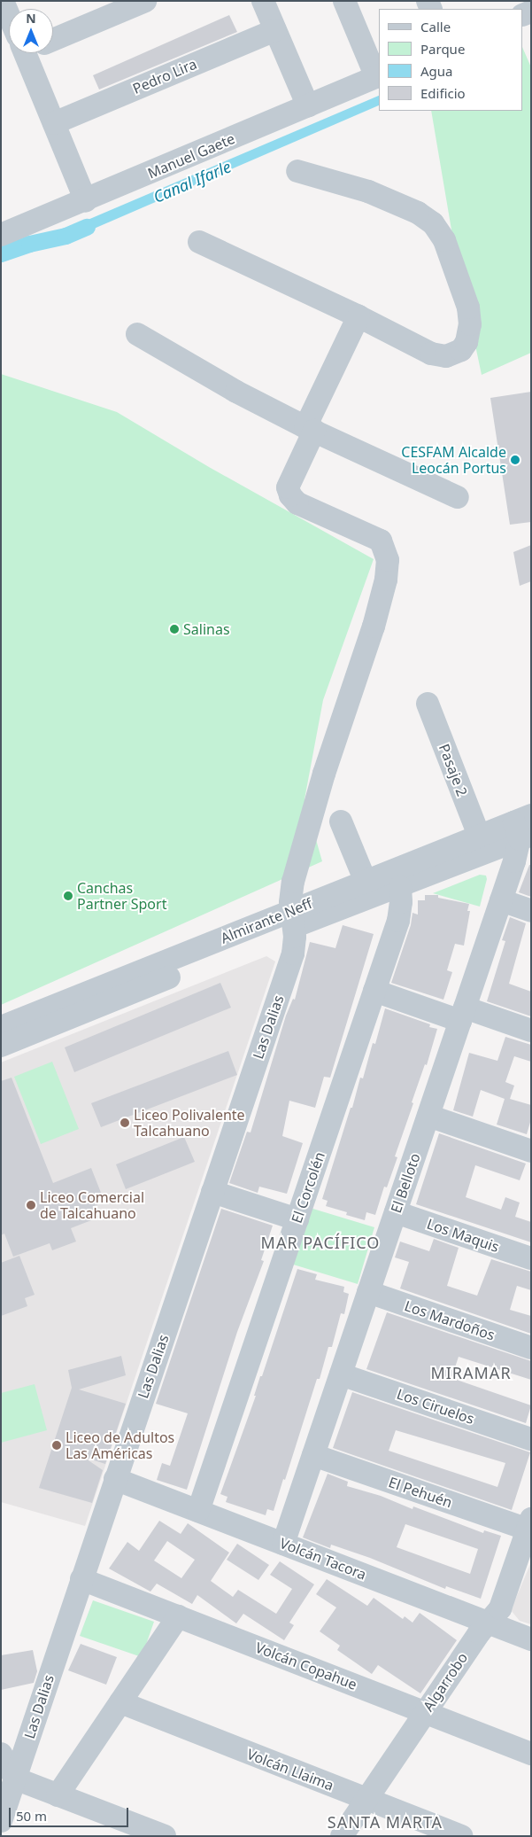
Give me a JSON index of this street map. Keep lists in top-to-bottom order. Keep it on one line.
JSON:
{"streets":{"street":["Pedro Lira","Manuel Gaete","Pasaje 2","Almirante Neff","Las Dalias","El Belloto","El Corcolén","Los Maquis","Los Mardoños","Los Ciruelos","El Pehuén","Volcán Tacora","Volcán Copahue","Algarrobo","Volcán Llaima"]},"crossings":[["Pasaje 2","Almirante Neff"],["Almirante Neff","Las Dalias"],["Almirante Neff","El Belloto"],["Almirante Neff","El Corcolén"],["Las Dalias","Volcán Tacora"],["Las Dalias","Volcán Copahue"],["El Belloto","Los Maquis"],["El Belloto","Los Mardoños"],["El Belloto","Los Ciruelos"],["El Belloto","El Pehuén"],["El Belloto","Volcán Tacora"],["El Corcolén","Volcán Tacora"],["El Pehuén","Algarrobo"],["Volcán Tacora","Algarrobo"],["Volcán Copahue","Algarrobo"],["Algarrobo","Volcán Llaima"]],"districts":["MAR PACÍFICO","MIRAMAR","SANTA MARTA"],"water":["Canal Ifarle"],"places":["CESFAM Alcalde Leocán Portus","Salinas","Canchas Partner Sport","Liceo Polivalente Talcahuano","Liceo Comercial de Talcahuano","Liceo de Adultos Las Américas"],"legend":["Calle","Parque","Agua","Edificio"],"scale_bar":"50 m","north":"top"}
